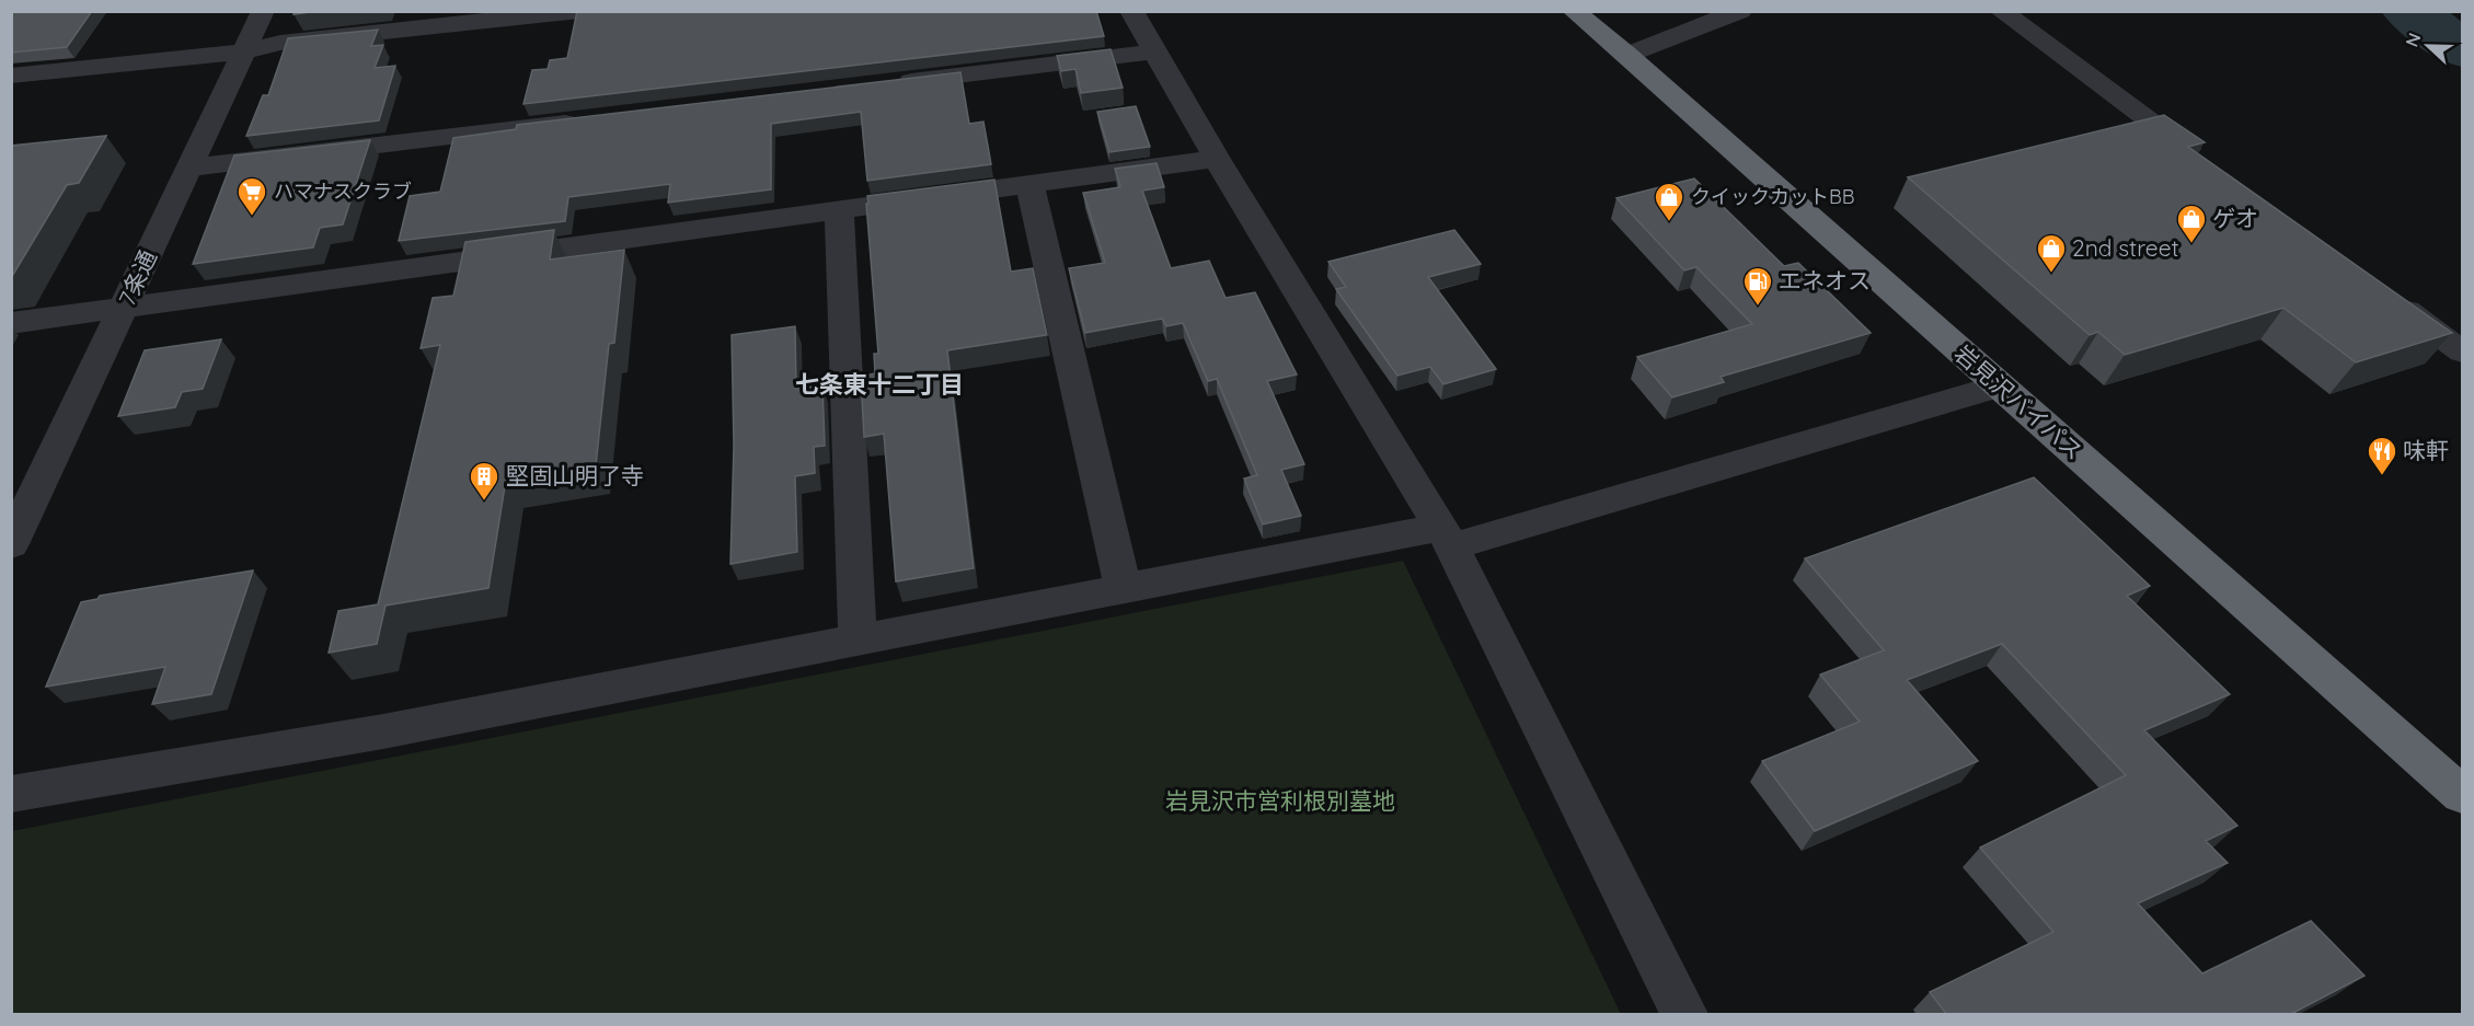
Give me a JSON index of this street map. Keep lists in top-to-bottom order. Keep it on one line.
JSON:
{"streets":{"highway":["岩見沢バイパス"],"street":["7条通"]},"districts":["七条東十二丁目"],"parks":["岩見沢市営利根別墓地"],"places":{"supermarket":["ハマナスクラブ"],"shop":["クイックカットBB","ゲオ","2nd street"],"fuel station":["エネオス"],"restaurant":["味軒"],"building":["堅固山明了寺"]},"north":"left"}
